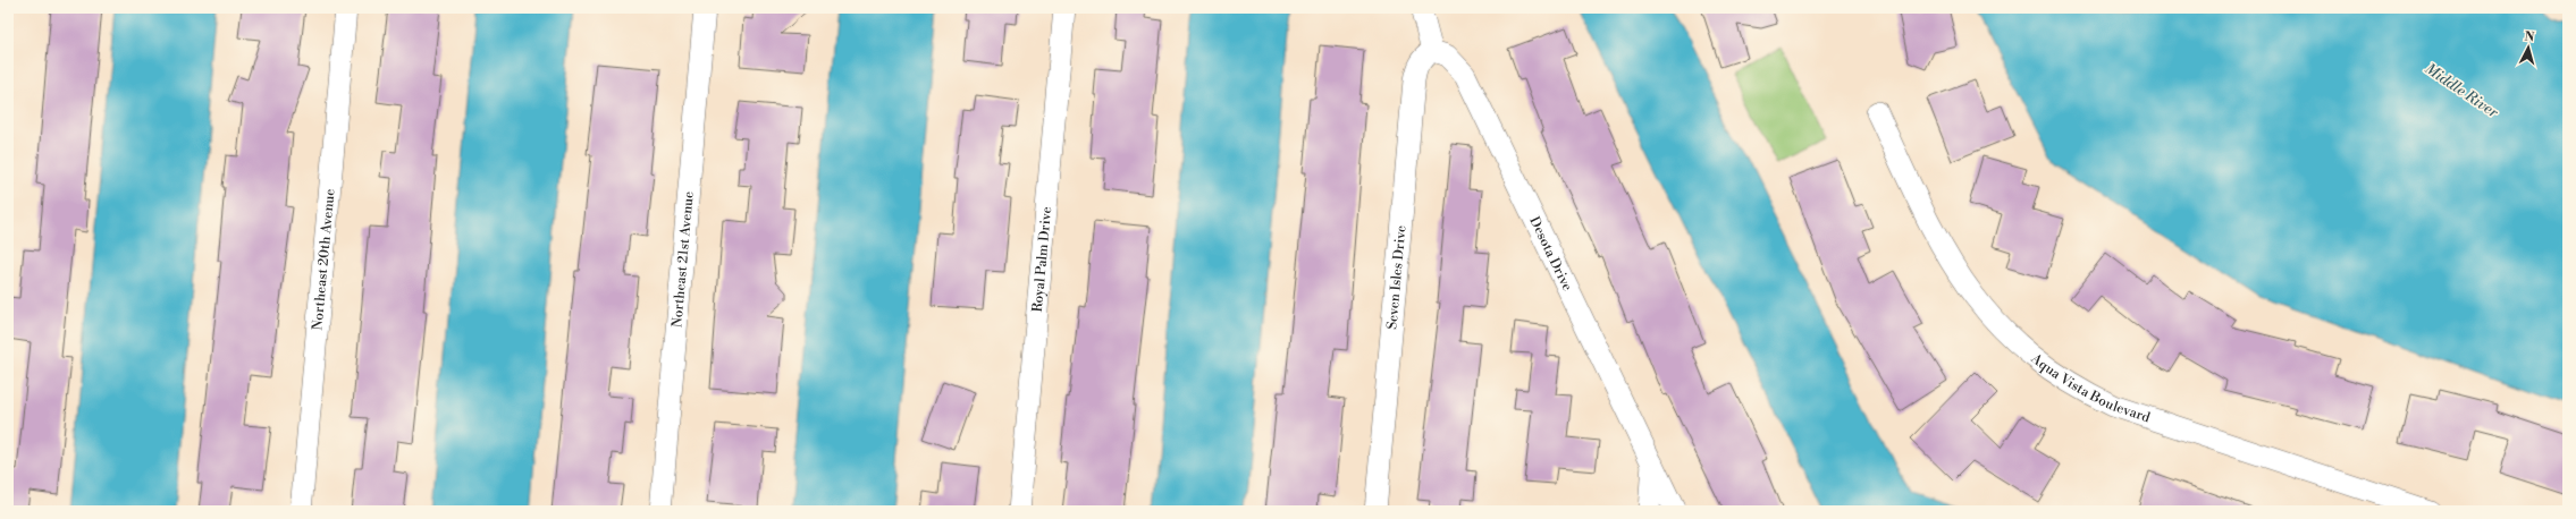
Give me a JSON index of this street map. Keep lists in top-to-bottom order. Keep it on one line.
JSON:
{"streets":{"street":["Desota Drive","Northeast 20th Avenue","Northeast 21st Avenue","Royal Palm Drive","Seven Isles Drive","Aqua Vista Boulevard"]},"crossings":[["Desota Drive","Seven Isles Drive"]],"water":["Middle River"],"north":"top"}
